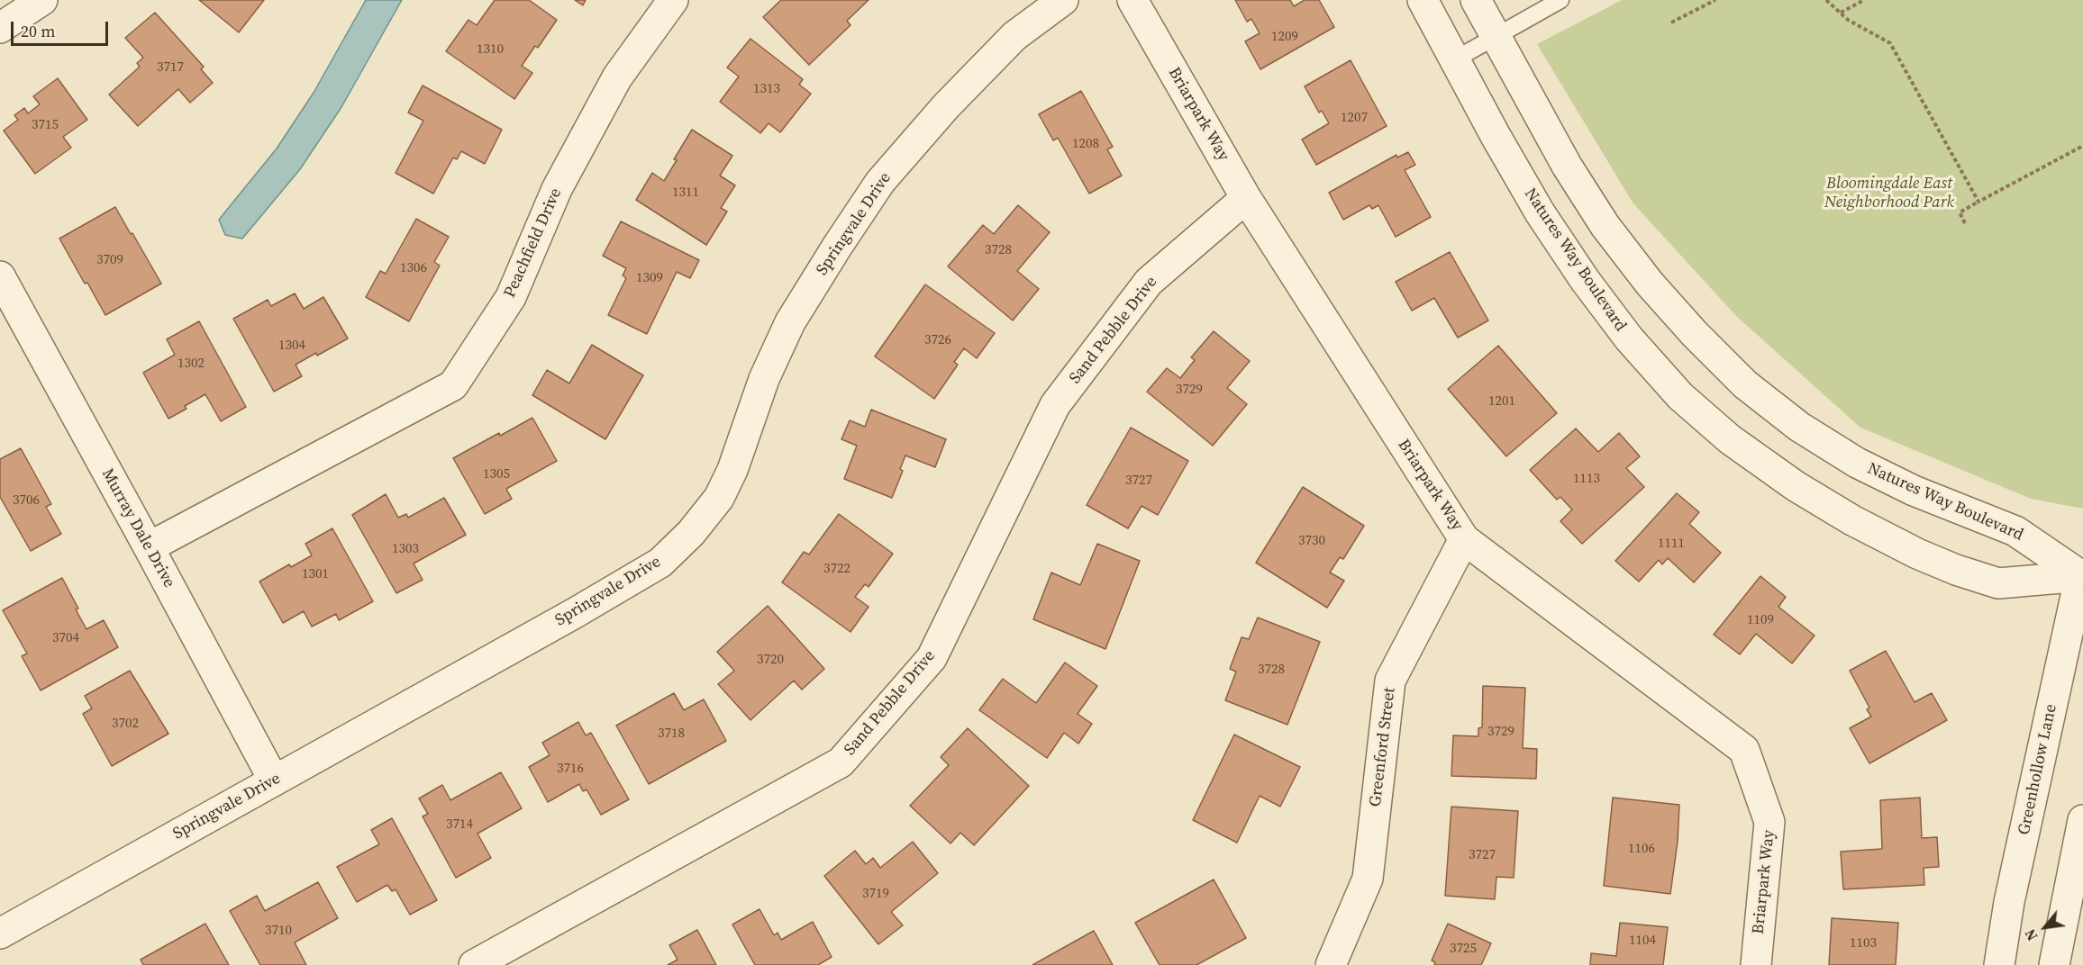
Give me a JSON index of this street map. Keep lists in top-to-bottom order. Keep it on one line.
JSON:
{"streets":{"street":["Briarpark Way","Springvale Drive","Peachfield Drive","Natures Way Boulevard","Sand Pebble Drive","Murray Dale Drive","Greenford Street","Greenhollow Lane"]},"crossings":[["Briarpark Way","Sand Pebble Drive"],["Briarpark Way","Greenford Street"],["Springvale Drive","Murray Dale Drive"],["Peachfield Drive","Murray Dale Drive"],["Natures Way Boulevard","Greenhollow Lane"]],"parks":["Bloomingdale East Neighborhood Park"],"house_numbers":["1209","1310","3717","1313","1207","3715","1208","1311","3728","3709","1306","1309","3726","1304","1302","3729","1201","1305","1113","3727","3706","3730","1111","1303","3722","1301","1109","3704","3720","3728","3702","3729","3718","3716","3714","1106","3727","3719","3710","1104","1103","3725"],"scale_bar":"20 m","north":"bottom left"}
